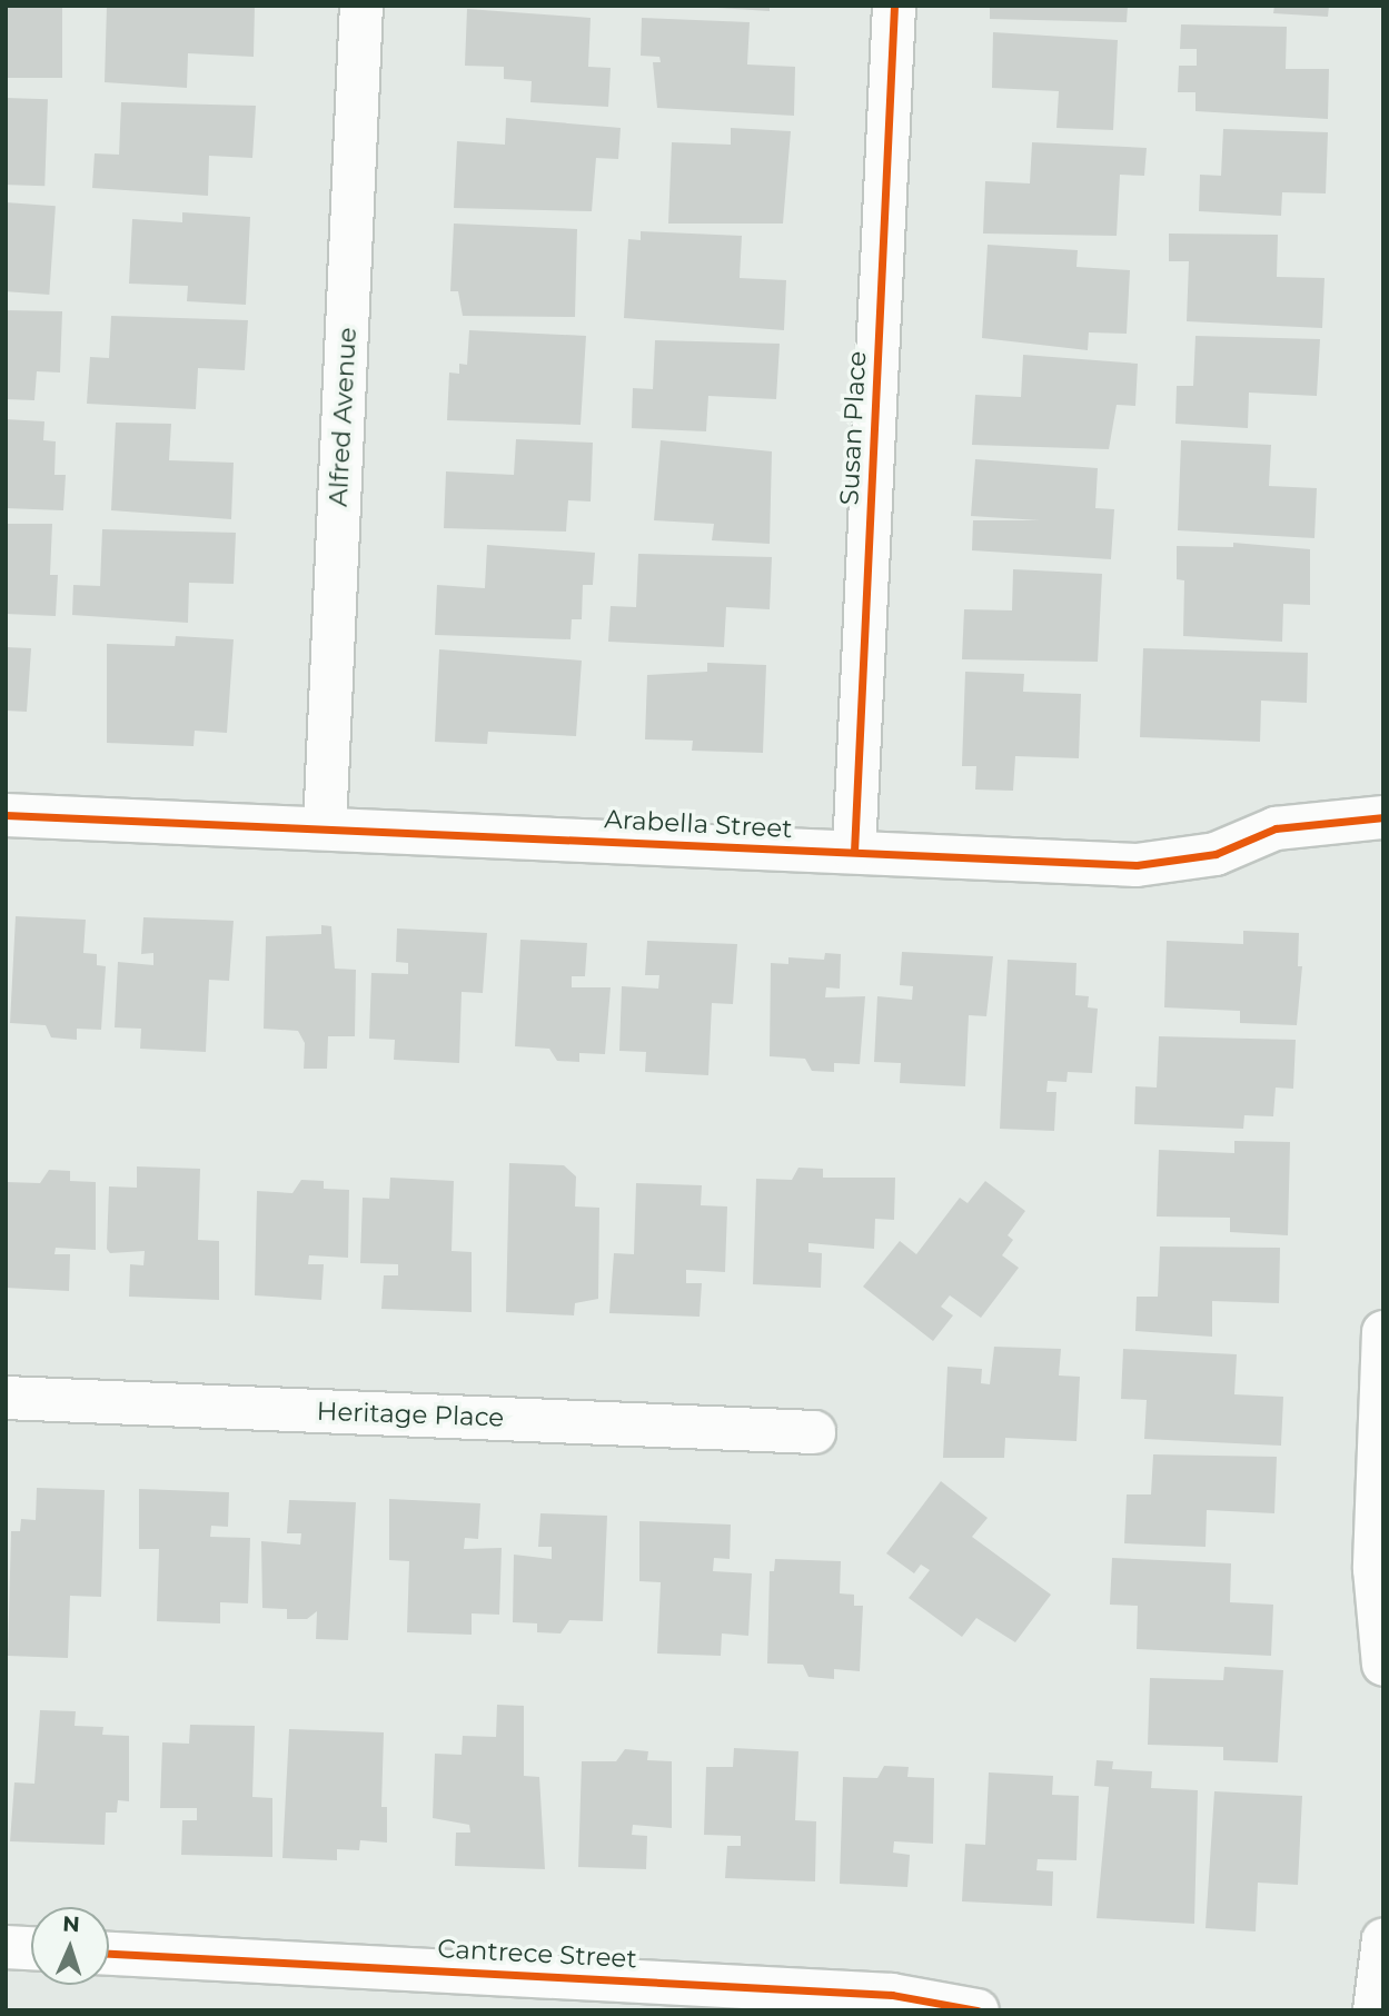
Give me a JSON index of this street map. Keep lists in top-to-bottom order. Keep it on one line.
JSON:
{"streets":{"street":["Alfred Avenue","Susan Place","Arabella Street","Heritage Place","Cantrece Street"]},"crossings":[["Alfred Avenue","Arabella Street"],["Susan Place","Arabella Street"]],"north":"top"}
